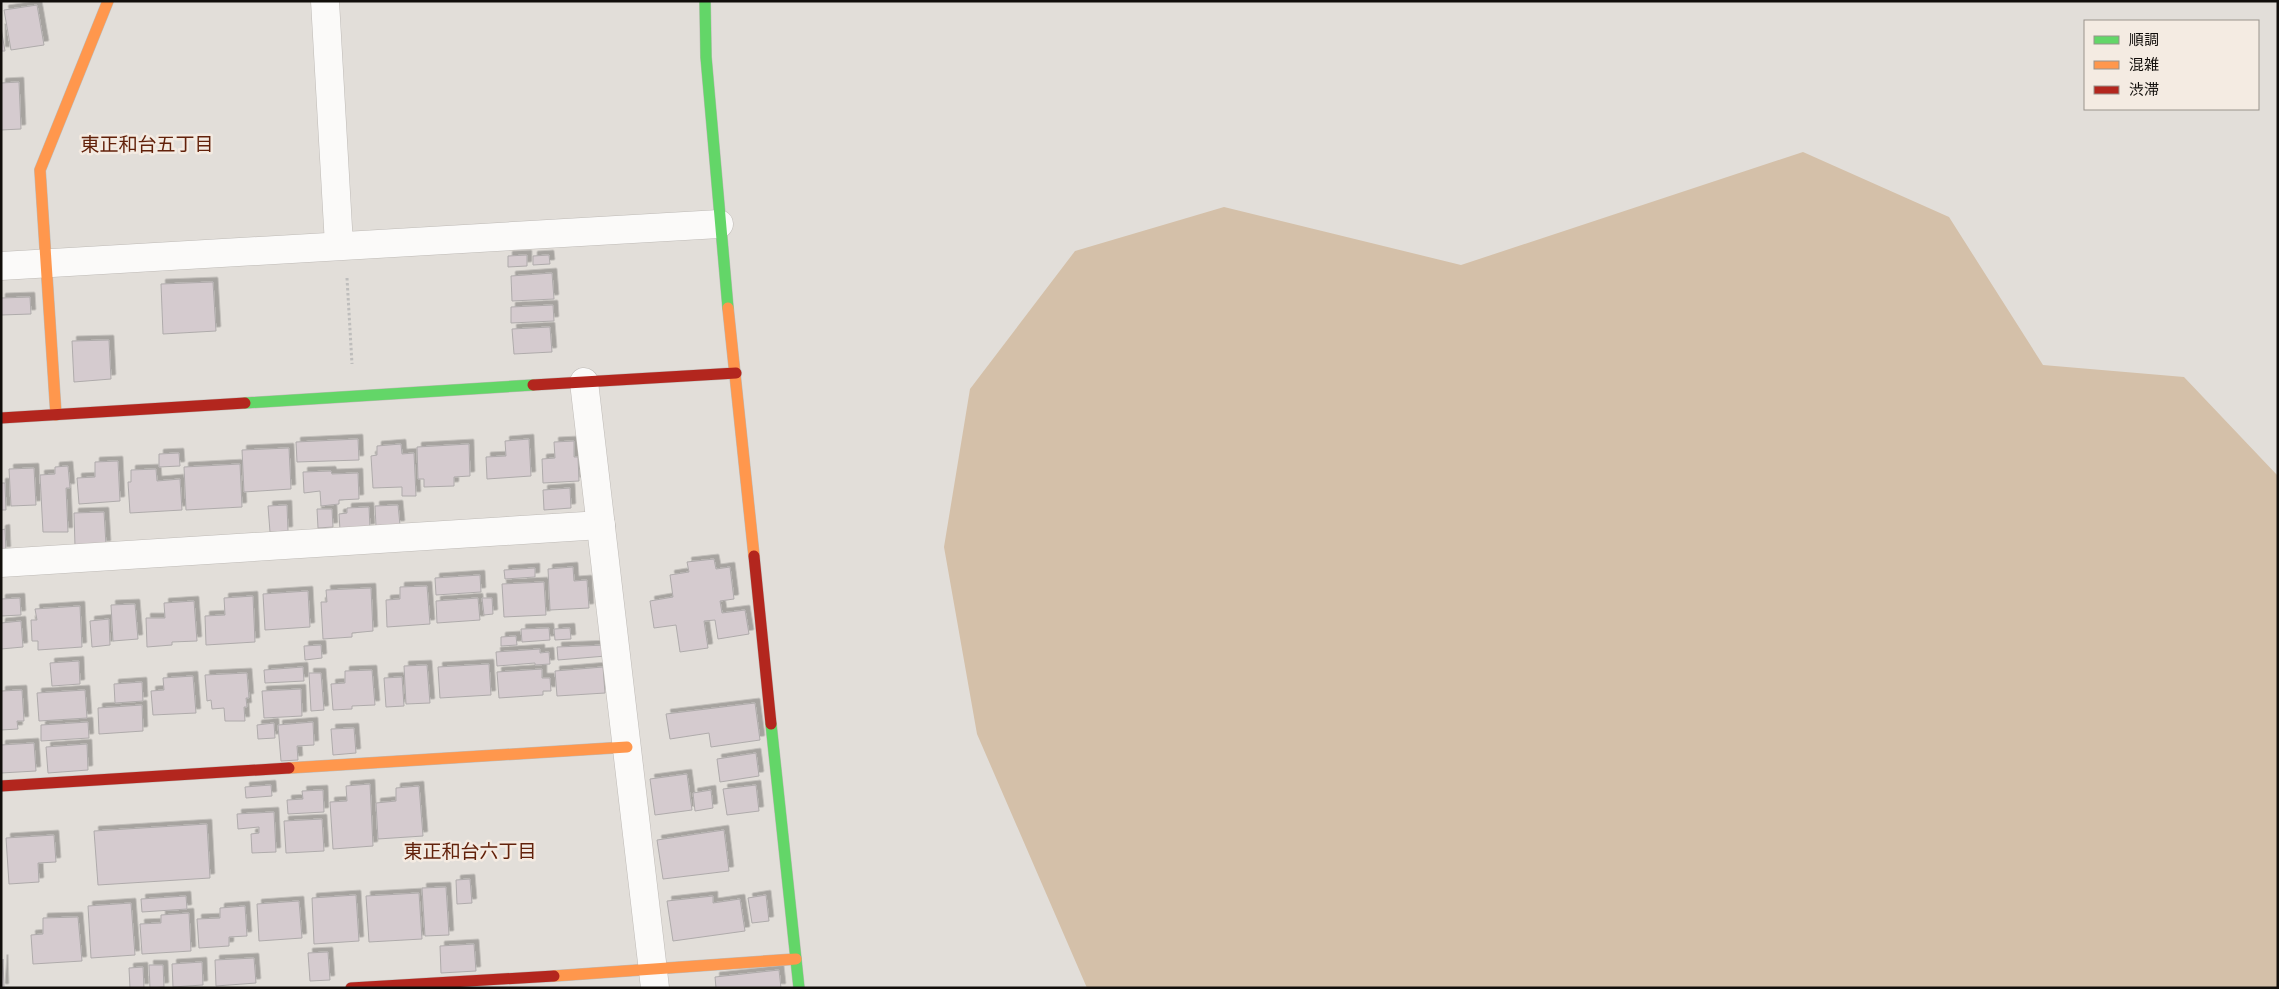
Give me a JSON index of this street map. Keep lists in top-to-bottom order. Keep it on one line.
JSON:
{"districts":["東正和台五丁目","東正和台六丁目"],"legend":["順調","混雑","渋滞"]}
